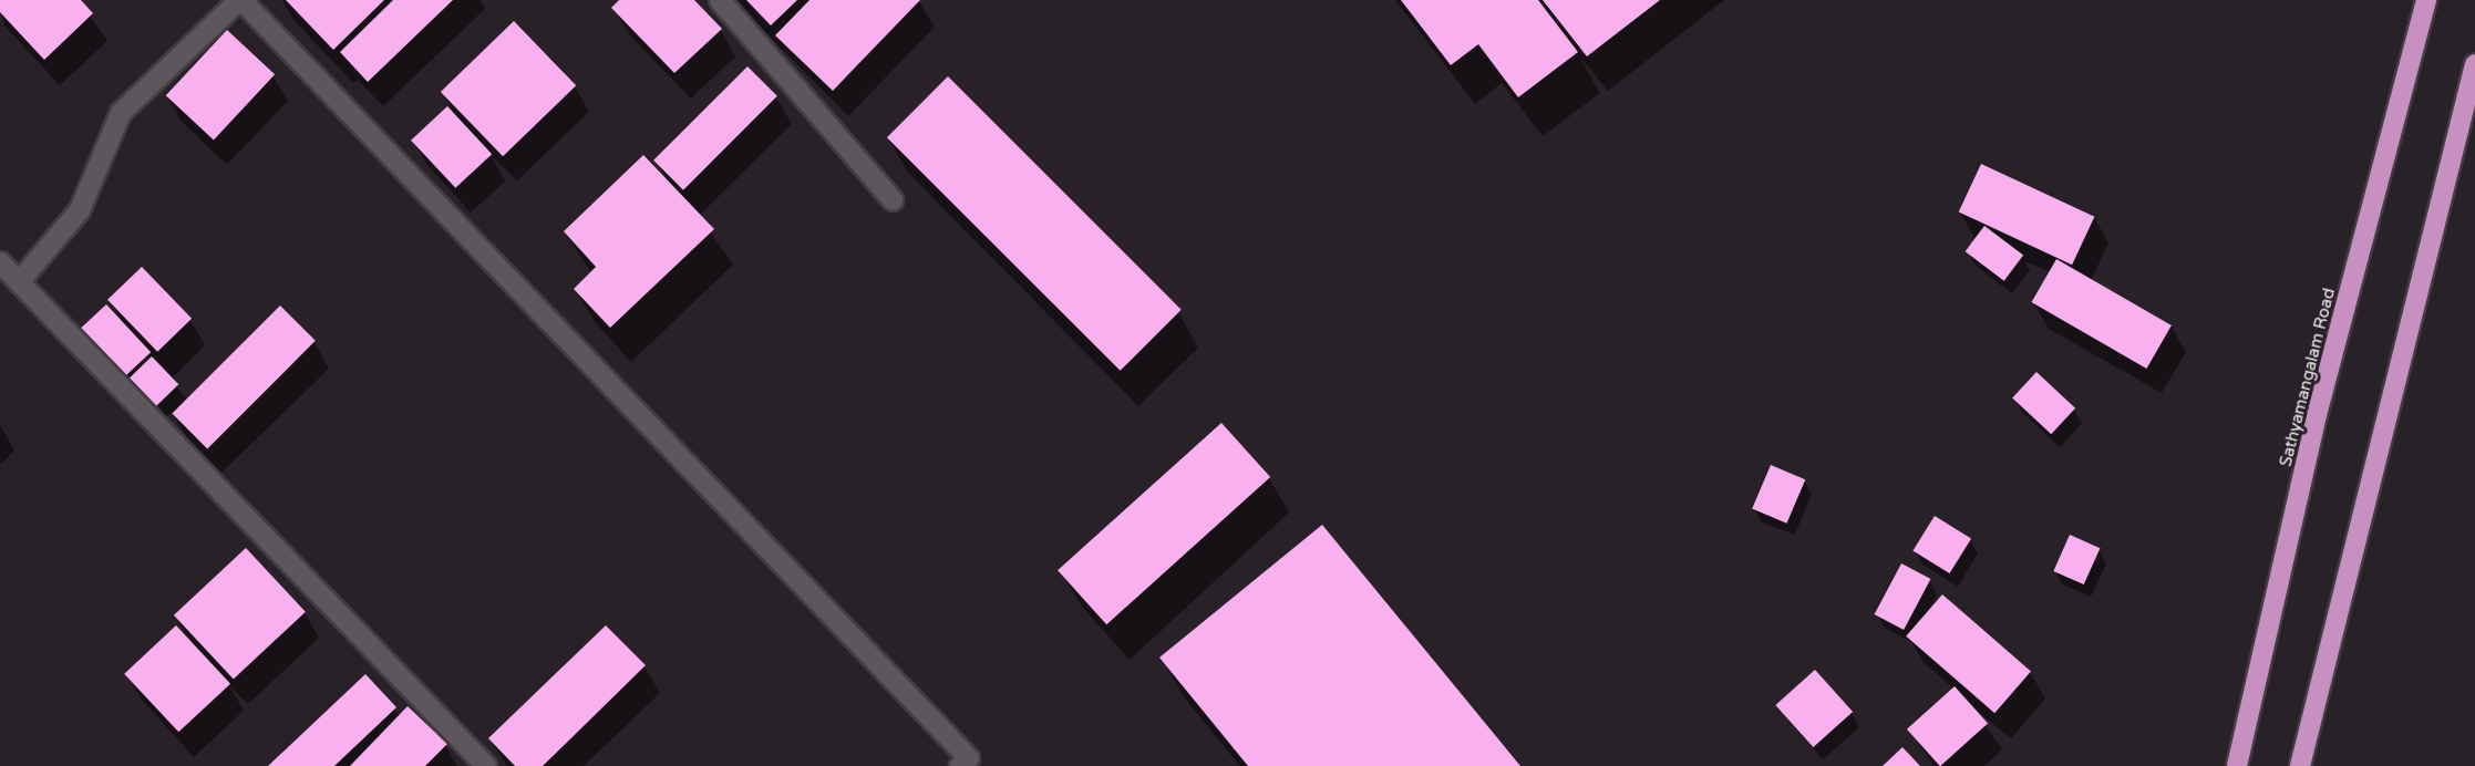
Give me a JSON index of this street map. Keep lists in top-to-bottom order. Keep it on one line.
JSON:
{"streets":{"highway":["Sathyamangalam Road"]}}
